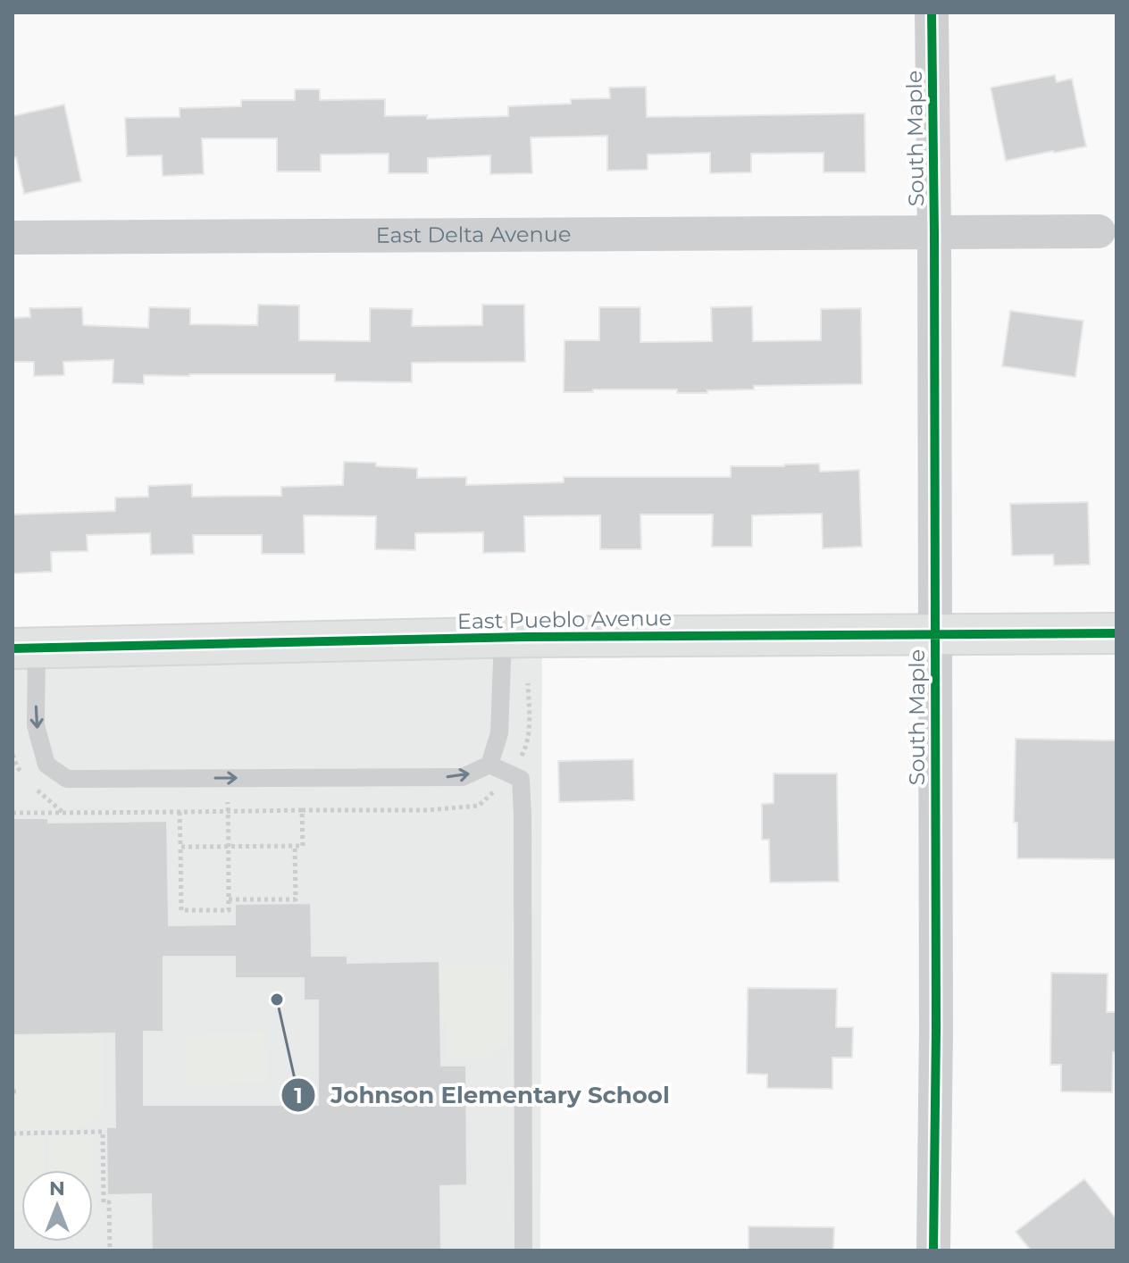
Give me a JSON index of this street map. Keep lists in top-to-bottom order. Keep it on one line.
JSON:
{"streets":{"street":["South Maple","East Delta Avenue","East Pueblo Avenue"]},"crossings":[["South Maple","East Delta Avenue"],["South Maple","East Pueblo Avenue"]],"places":["Johnson Elementary School"],"north":"top"}
